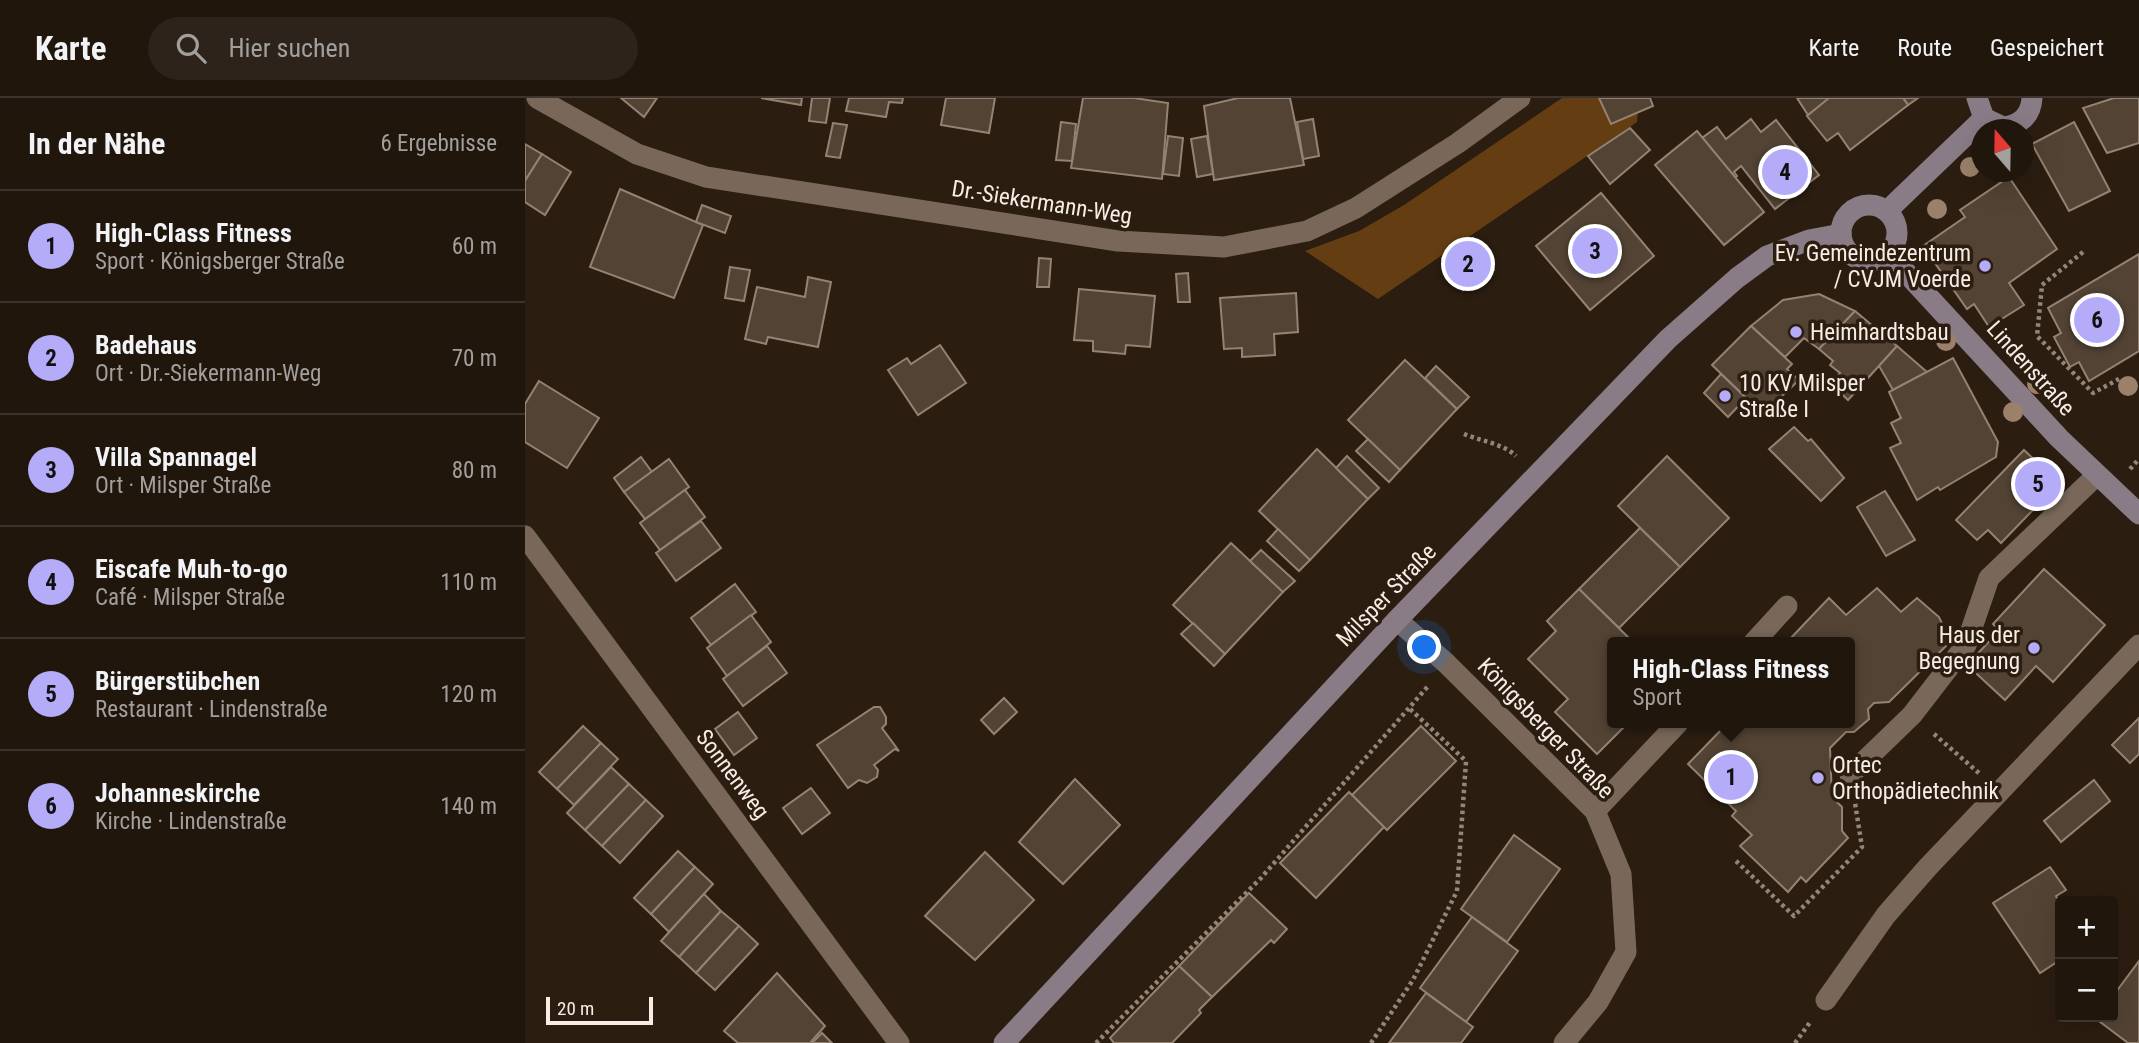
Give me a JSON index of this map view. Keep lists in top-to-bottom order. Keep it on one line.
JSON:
{"streets":{"street":["Dr.-Siekermann-Weg","Lindenstraße","Milsper Straße","Königsberger Straße","Sonnenweg"]},"crossings":[["Lindenstraße","Milsper Straße"],["Milsper Straße","Königsberger Straße"]],"places":["Ev. Gemeindezentrum / CVJM Voerde","Heimhardtsbau","10 KV Milsper Straße I","Haus der Begegnung","Ortec Orthopädietechnik"],"scale_bar":"20 m","north":"top","page":{"header":"Karte","search":"Hier suchen","nav":["Karte","Route","Gespeichert"],"heading":["In der Nähe","6 Ergebnisse"],"pins":["4","3","2","6","5","1"],"list":[{"mark":"1","name":"High-Class Fitness","note":"Sport · Königsberger Straße","value":"60 m"},{"mark":"2","name":"Badehaus","note":"Ort · Dr.-Siekermann-Weg","value":"70 m"},{"mark":"3","name":"Villa Spannagel","note":"Ort · Milsper Straße","value":"80 m"},{"mark":"4","name":"Eiscafe Muh-to-go","note":"Café · Milsper Straße","value":"110 m"},{"mark":"5","name":"Bürgerstübchen","note":"Restaurant · Lindenstraße","value":"120 m"},{"mark":"6","name":"Johanneskirche","note":"Kirche · Lindenstraße","value":"140 m"}],"popup":["High-Class Fitness","Sport"],"map_buttons":["+","−"],"scale":"20 m"}}
